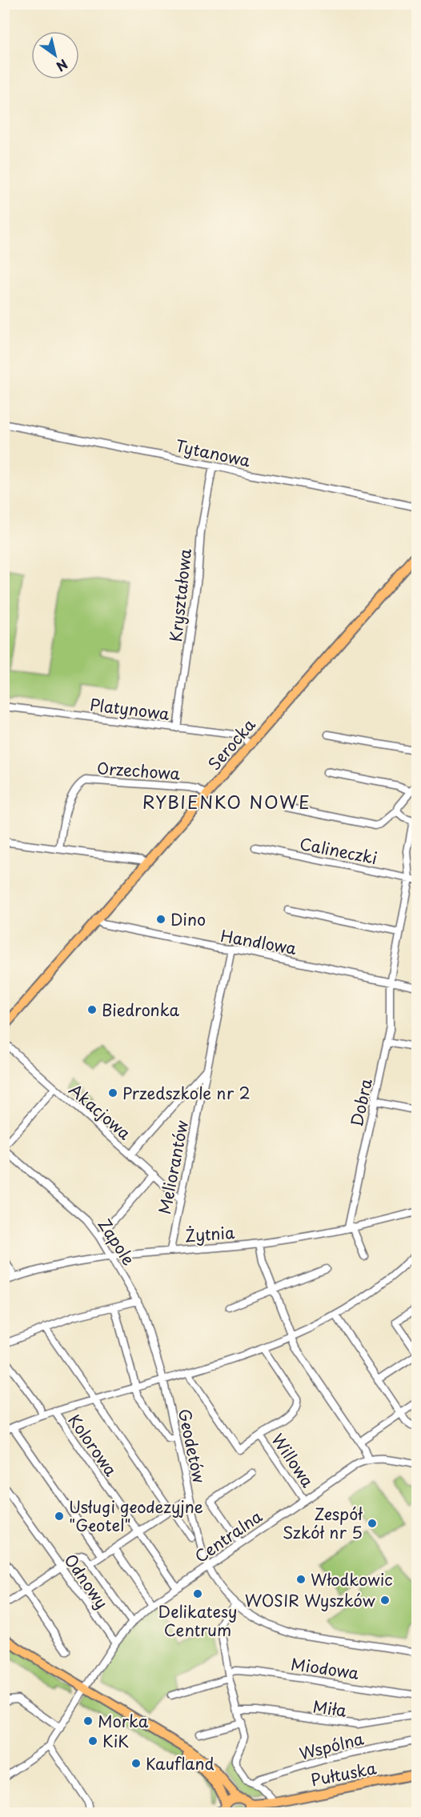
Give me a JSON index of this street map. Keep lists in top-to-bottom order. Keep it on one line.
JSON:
{"streets":{"main road":["Serocka","Pułtuska"],"street":["Tytanowa","Kryształowa","Platynowa","Orzechowa","Calineczki","Handlowa","Dobra","Akacjowa","Meliorantów","Żytnia","Zapole","Kolorowa","Geodetów","Willowa","Centralna","Odnowy","Miodowa","Miła","Wspólna"]},"crossings":[["Tytanowa","Kryształowa"],["Kryształowa","Platynowa"],["Platynowa","Serocka"],["Serocka","Orzechowa"],["Serocka","Handlowa"],["Calineczki","Dobra"],["Handlowa","Dobra"],["Handlowa","Meliorantów"],["Dobra","Żytnia"],["Akacjowa","Meliorantów"],["Meliorantów","Żytnia"],["Żytnia","Zapole"],["Zapole","Geodetów"],["Kolorowa","Centralna"],["Geodetów","Centralna"],["Willowa","Centralna"],["Centralna","Odnowy"]],"districts":["RYBIENKO NOWE"],"places":["Dino","Biedronka","Przedszkole nr 2","Usługi geodezyjne \"Geotel\"","Zespół Szkół nr 5","Włodkowic","Delikatesy Centrum","WOSIR Wyszków","Morka","KiK","Kaufland"],"north":"bottom right"}
